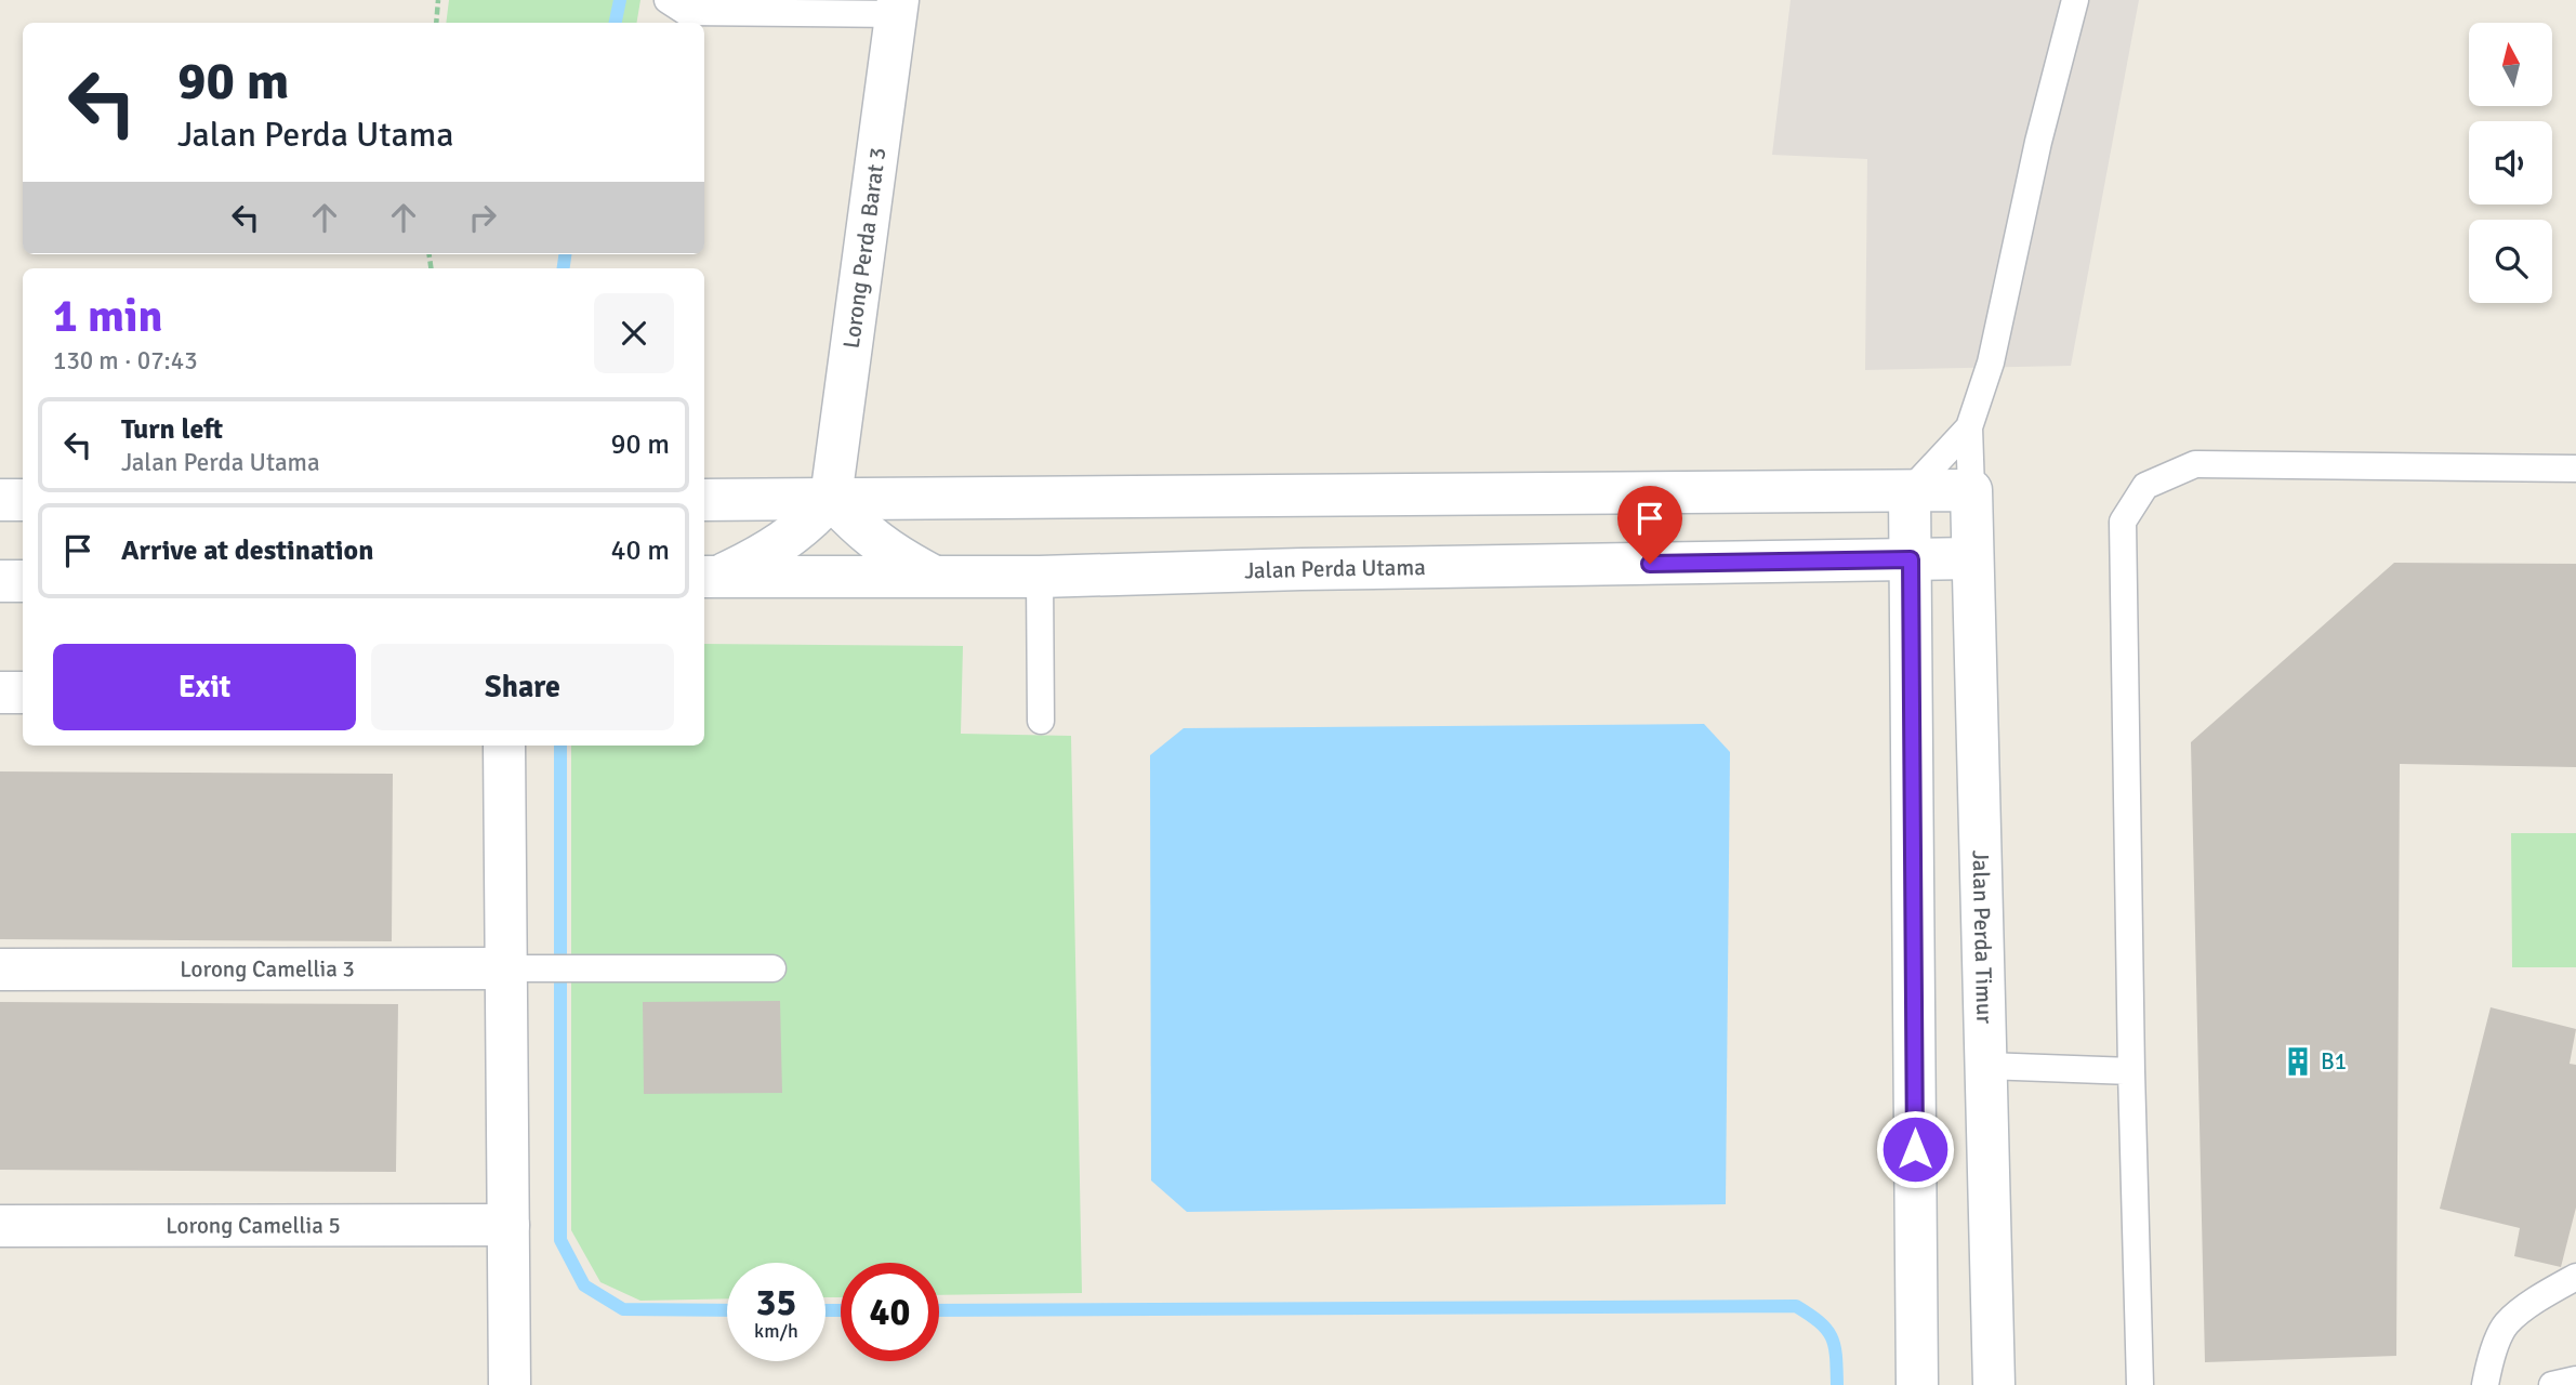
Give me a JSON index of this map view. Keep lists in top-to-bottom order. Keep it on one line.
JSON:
{"streets":{"street":["Lorong Perda Barat 3","Jalan Perda Utama","Jalan Perda Timur","Lorong Camellia 3","Lorong Camellia 5"]},"crossings":[["Jalan Perda Utama","Jalan Perda Timur"]],"places":{"building":["B1"]},"north":"top","page":{"turn":["90 m","Jalan Perda Utama"],"heading":["1 min","130 m · 07:43"],"list":[{"name":"Turn left","note":"Jalan Perda Utama","value":"90 m"},{"name":"Arrive at destination","value":"40 m"}],"buttons":["Exit","Share"],"speed":"35 km/h","limit":"40"}}
